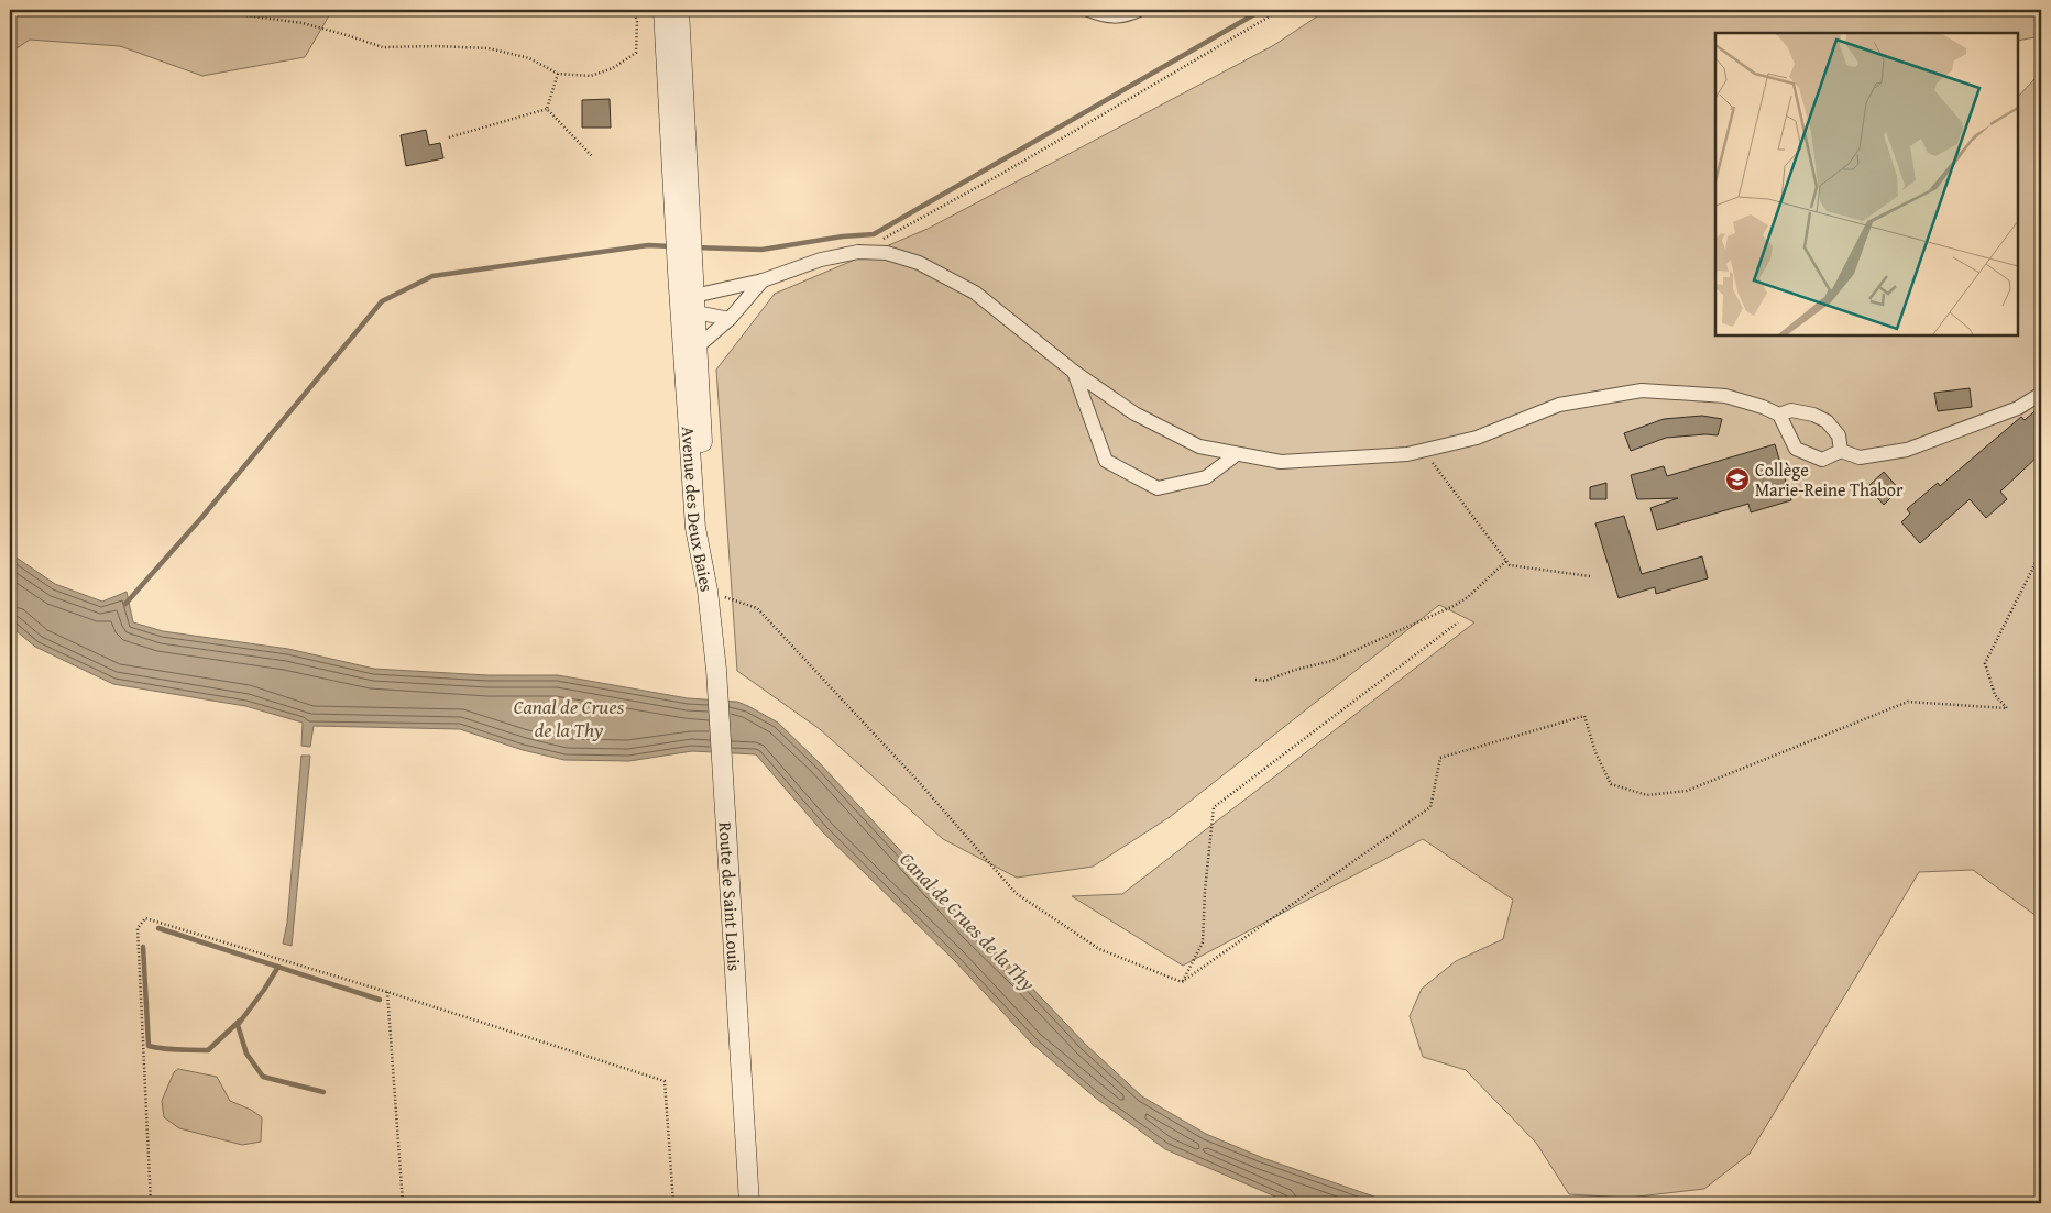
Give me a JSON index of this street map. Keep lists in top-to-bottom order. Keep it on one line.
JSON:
{"streets":{"main road":["Avenue des Deux Baies","Route de Saint Louis"]},"crossings":[["Avenue des Deux Baies","Route de Saint Louis"]],"water":["Canal de Crues de la Thy"],"places":{"school or university":["Collège Marie-Reine Thabor"]}}
